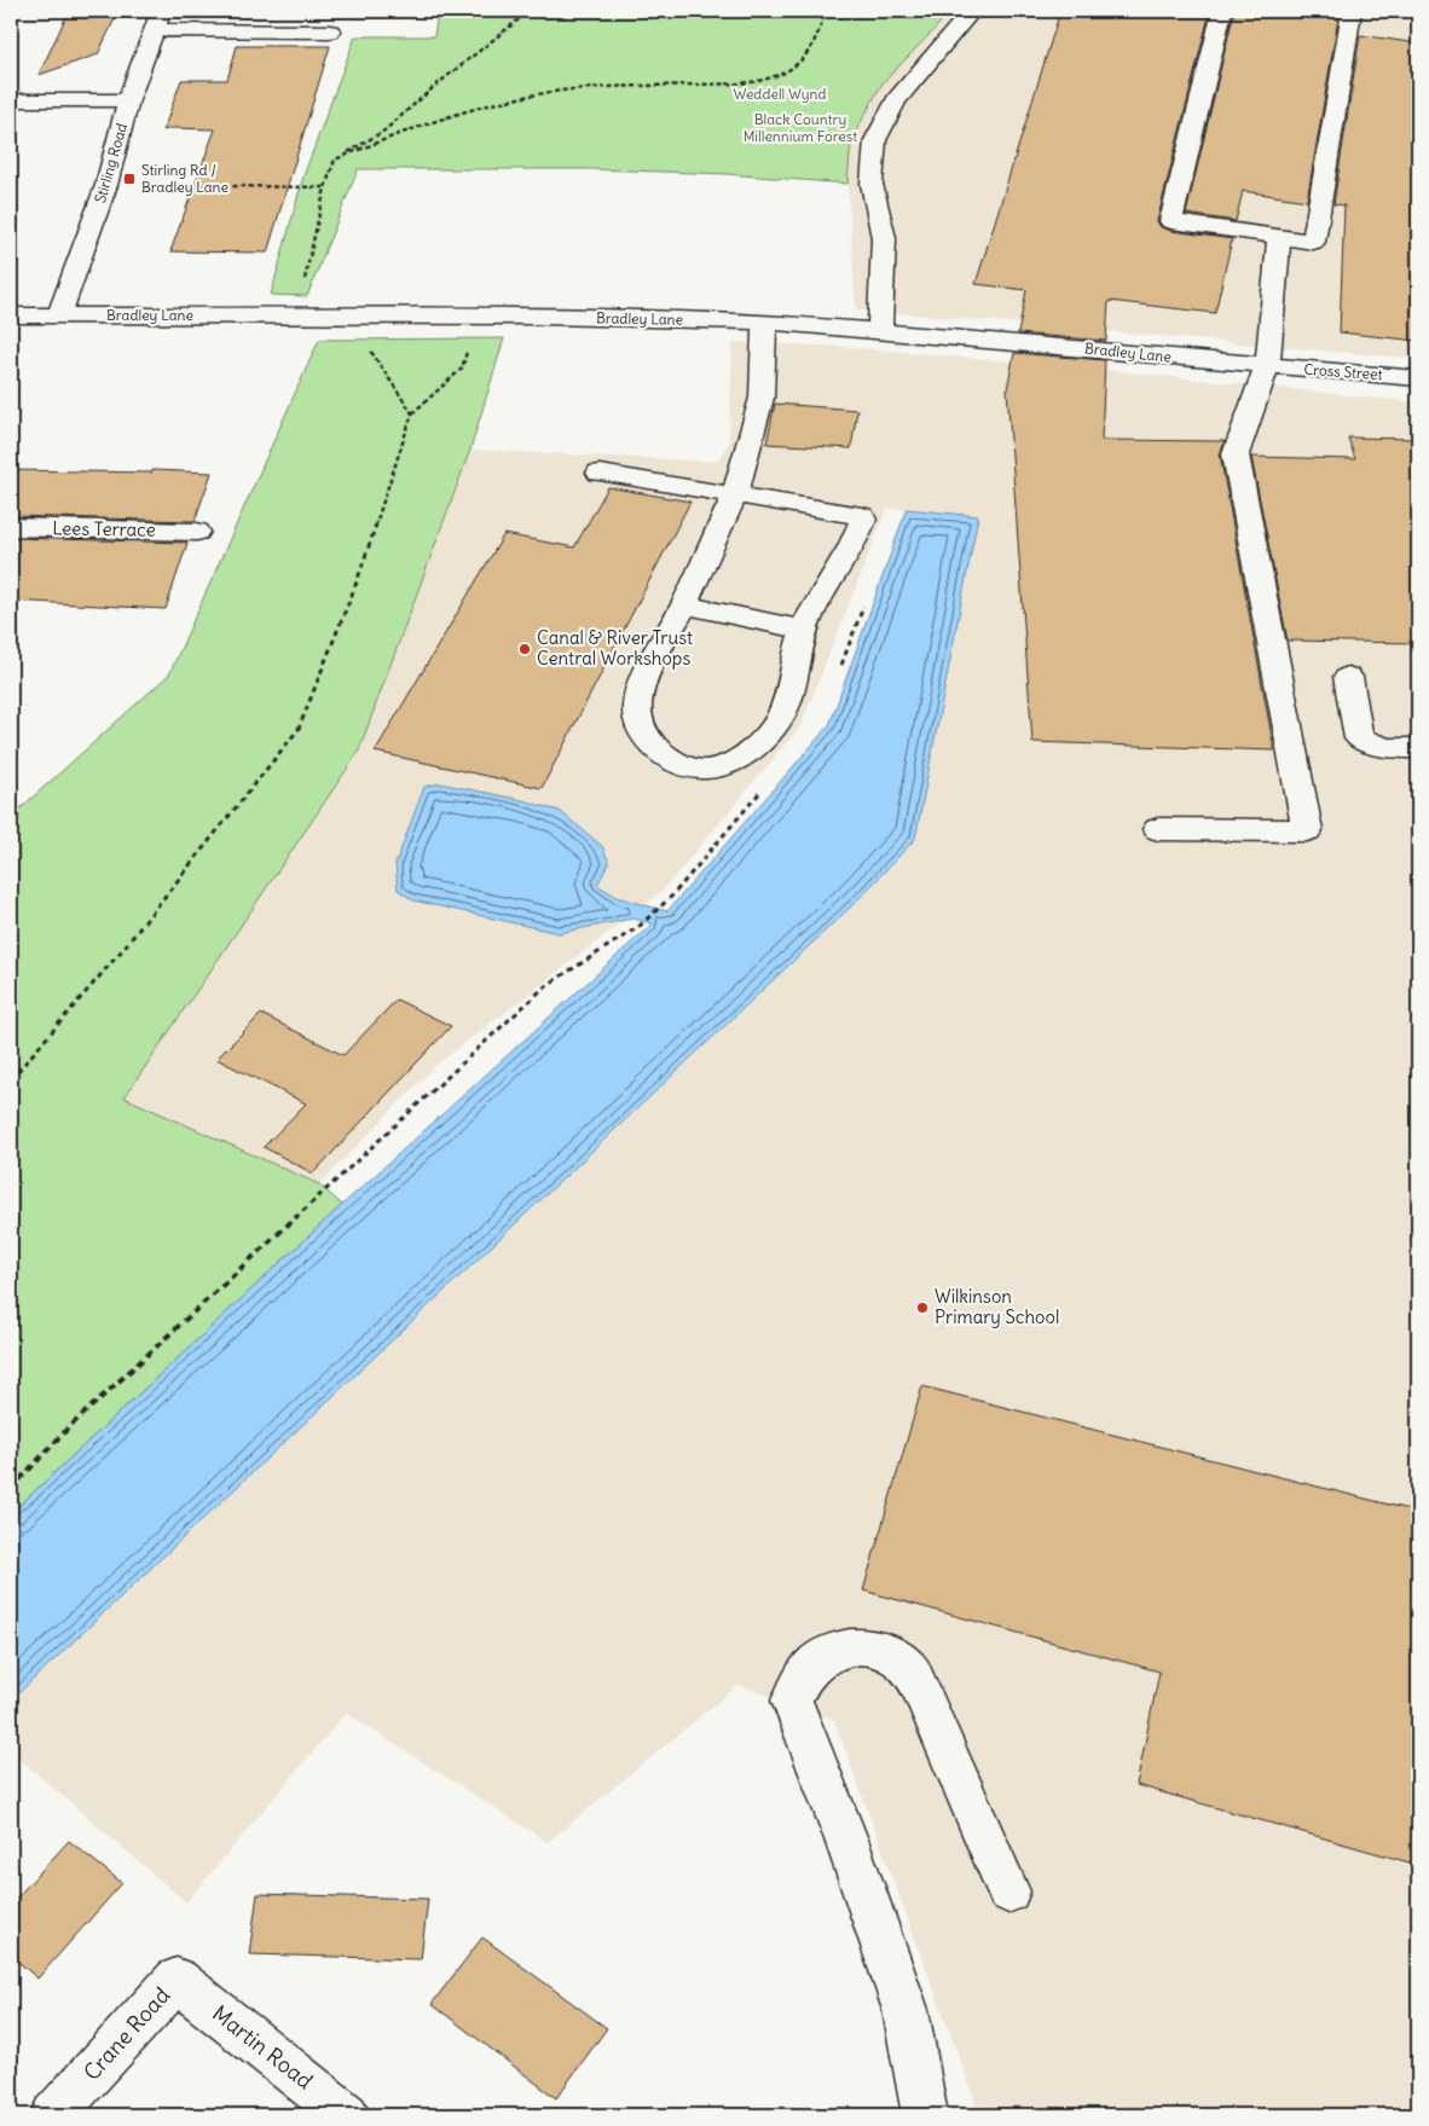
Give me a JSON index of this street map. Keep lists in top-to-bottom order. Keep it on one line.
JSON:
{"streets":{"street":["Stirling Road","Bradley Lane","Cross Street","Lees Terrace","Crane Road","Martin Road"]},"crossings":[["Stirling Road","Bradley Lane"],["Bradley Lane","Cross Street"],["Crane Road","Martin Road"]],"parks":["Weddell Wynd","Black Country Millennium Forest"],"places":{"transit":["Stirling Rd / Bradley Lane"],"other":["Canal & River Trust Central Workshops","Wilkinson Primary School"]}}
